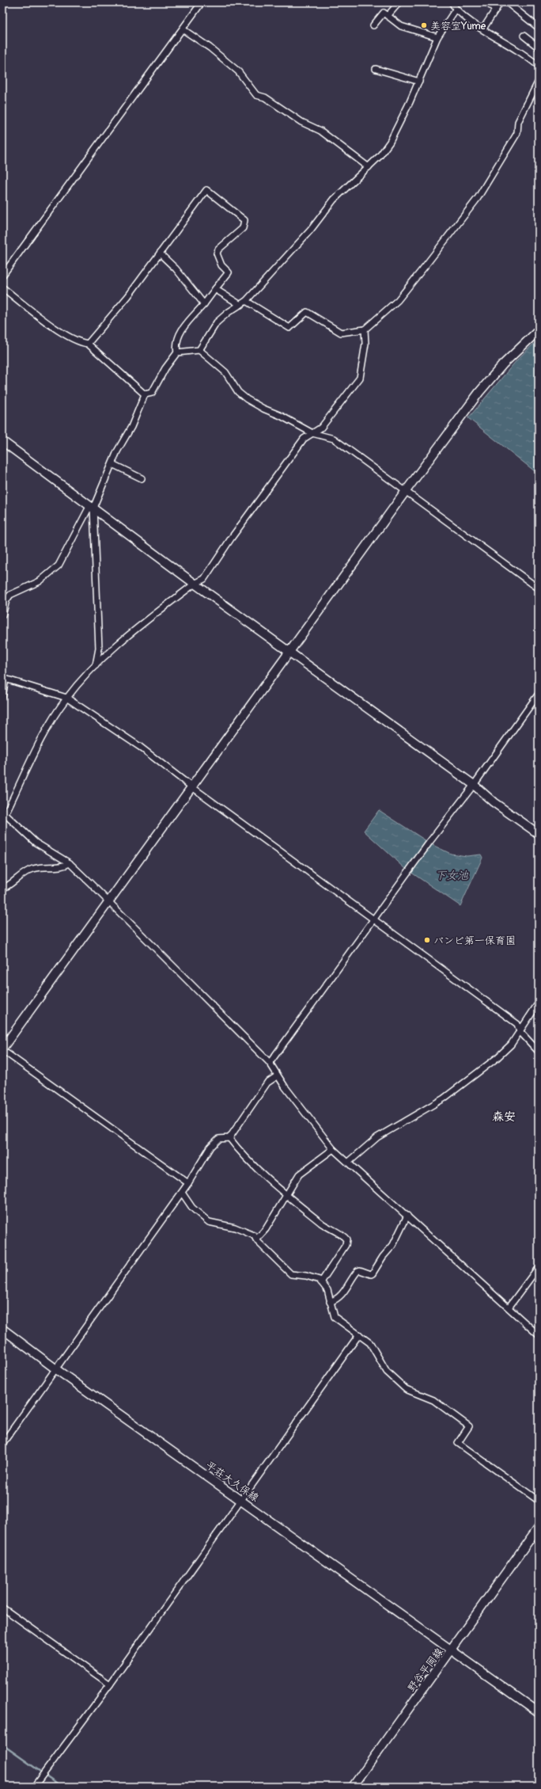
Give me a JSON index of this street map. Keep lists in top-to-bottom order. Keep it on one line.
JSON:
{"streets":{"street":["平荘大久保線","野谷平岡線"]},"crossings":[["平荘大久保線","野谷平岡線"]],"districts":["森安"],"water":["下女池"],"places":["美容室Yume","バンビ第一保育園"]}
